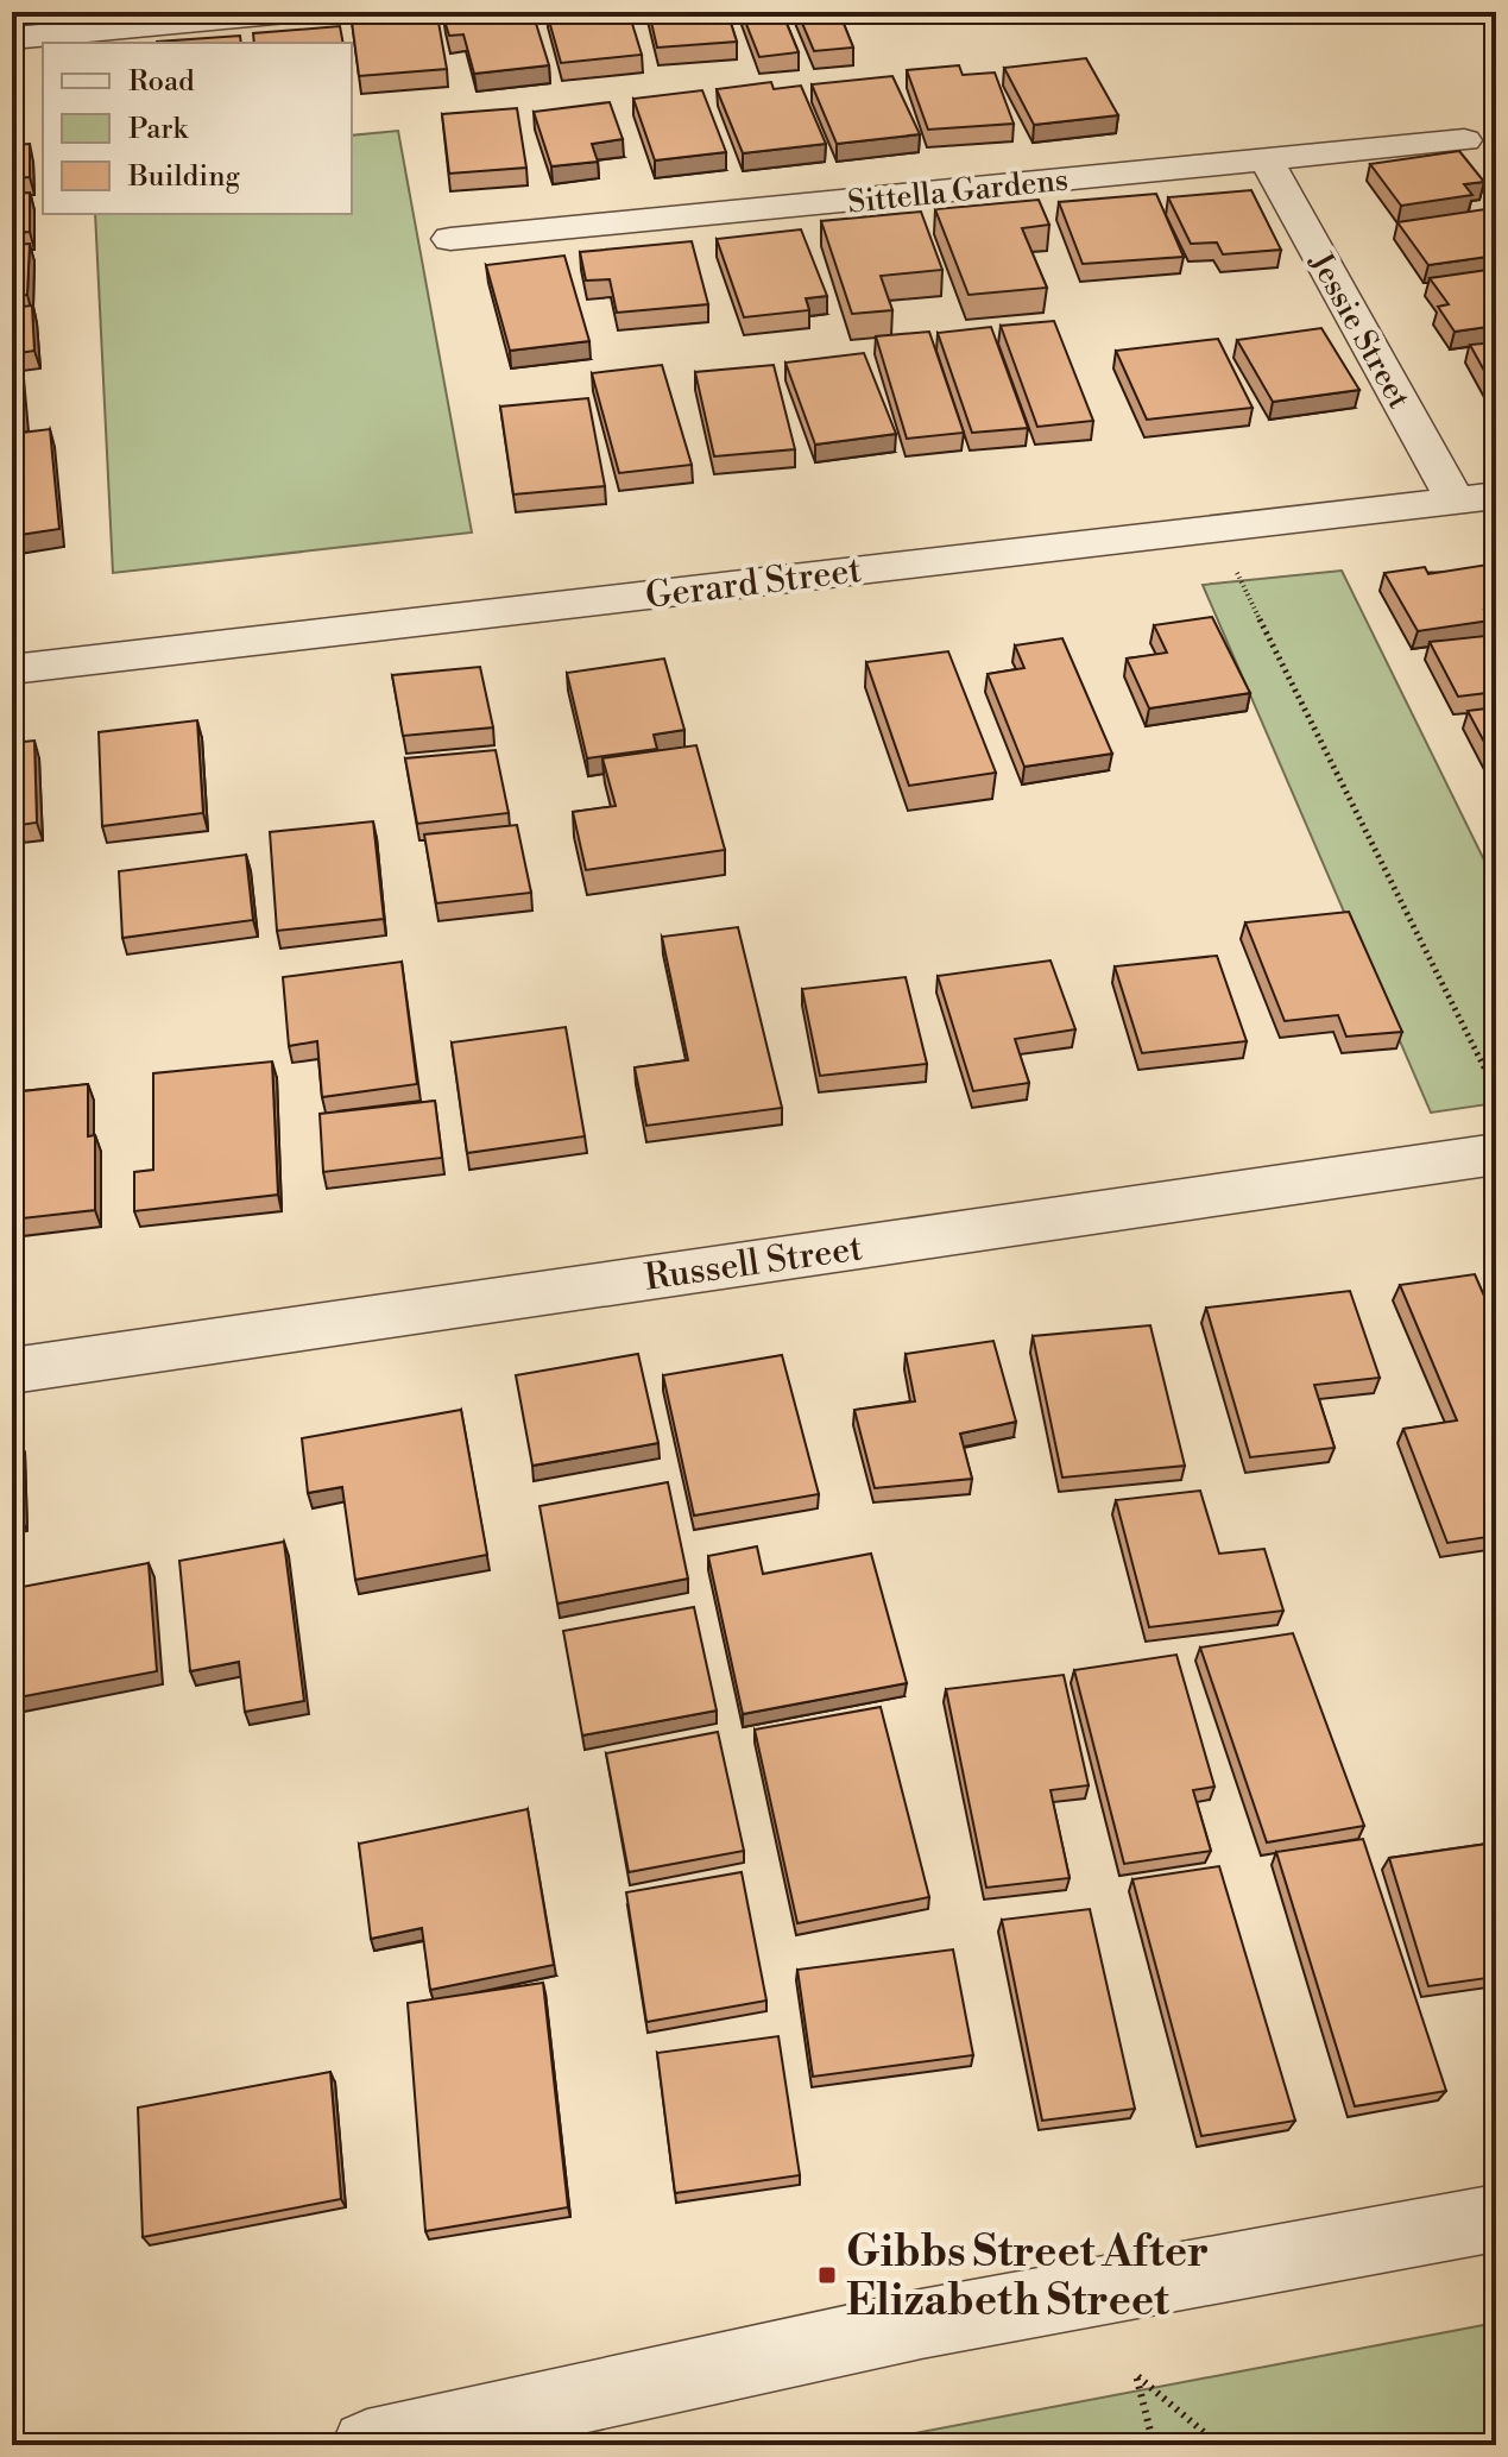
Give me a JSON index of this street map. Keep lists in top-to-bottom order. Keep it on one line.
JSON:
{"streets":{"street":["Sittella Gardens","Jessie Street","Gerard Street","Russell Street"]},"crossings":[["Sittella Gardens","Jessie Street"],["Jessie Street","Gerard Street"]],"places":{"transit":["Gibbs Street After Elizabeth Street"]},"legend":["Road","Park","Building"]}
